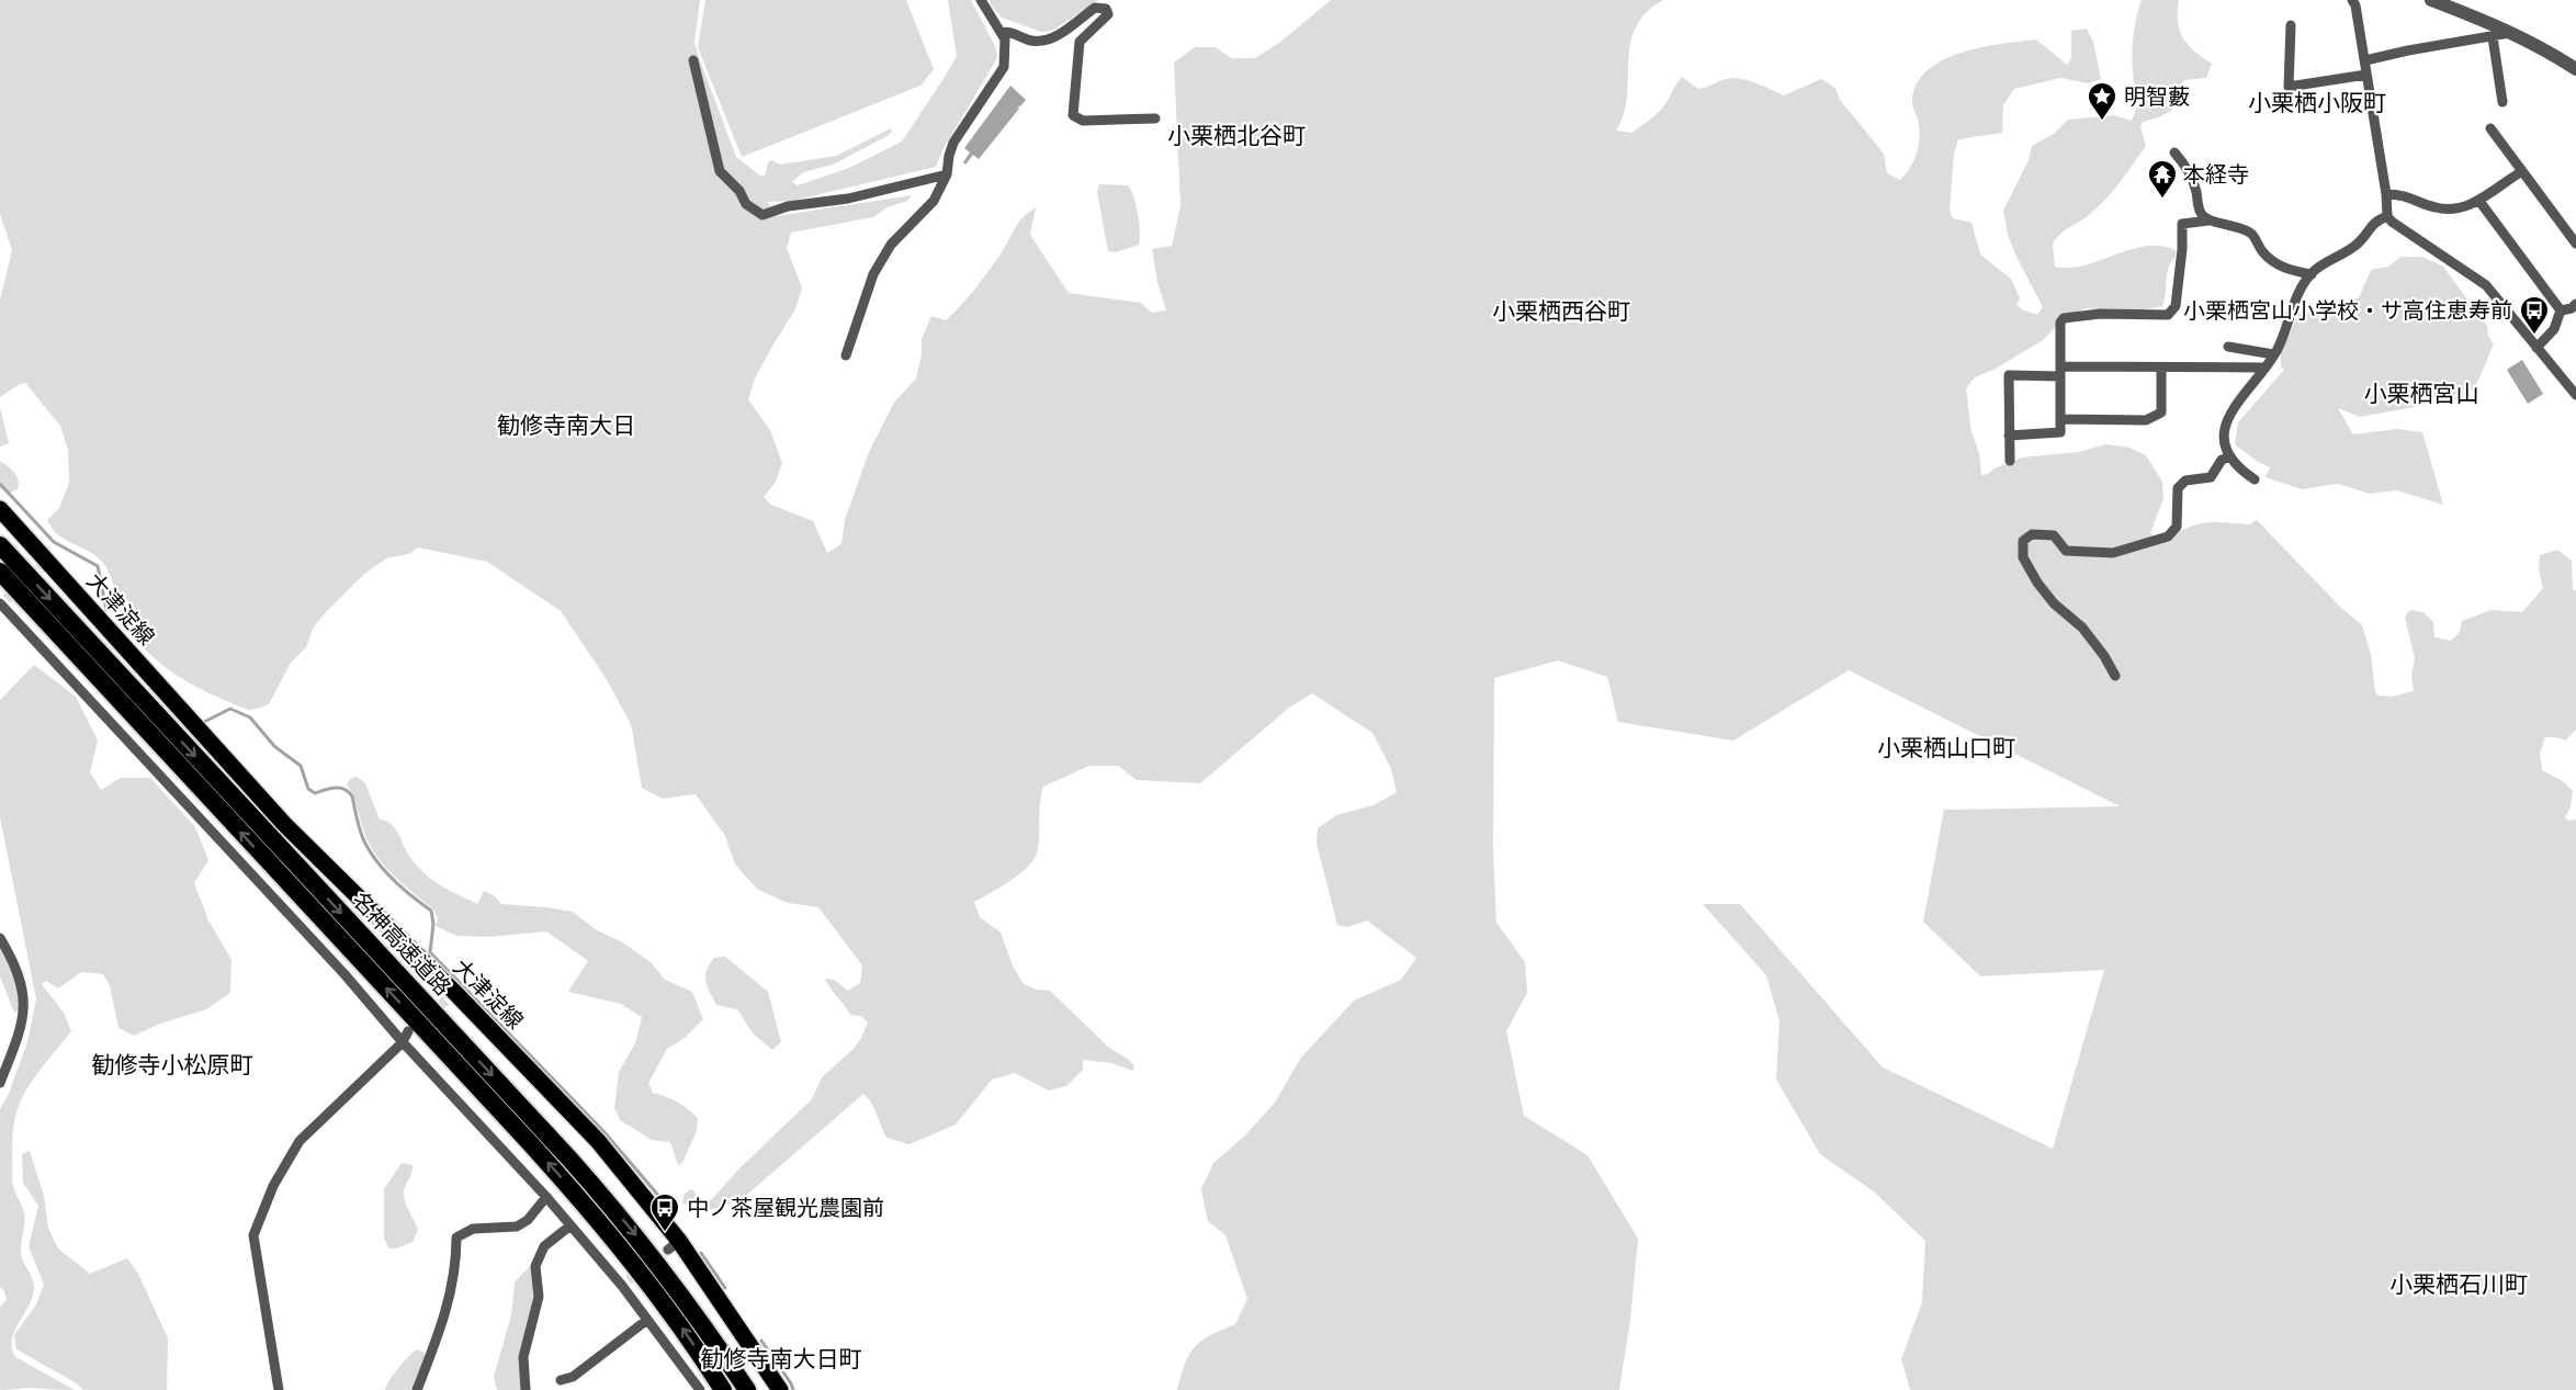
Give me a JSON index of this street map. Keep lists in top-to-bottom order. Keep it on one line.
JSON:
{"streets":{"highway":["名神高速道路"],"main road":["大津淀線"]},"districts":["小栗栖小阪町","小栗栖北谷町","小栗栖西谷町","小栗栖宮山","勧修寺南大日","小栗栖山口町","勧修寺小松原町","小栗栖石川町","勧修寺南大日町"],"places":{"place":["明智藪"],"temple":["本経寺"],"bus stop":["小栗栖宮山小学校・サ高住恵寿前","中ノ茶屋観光農園前"]}}
